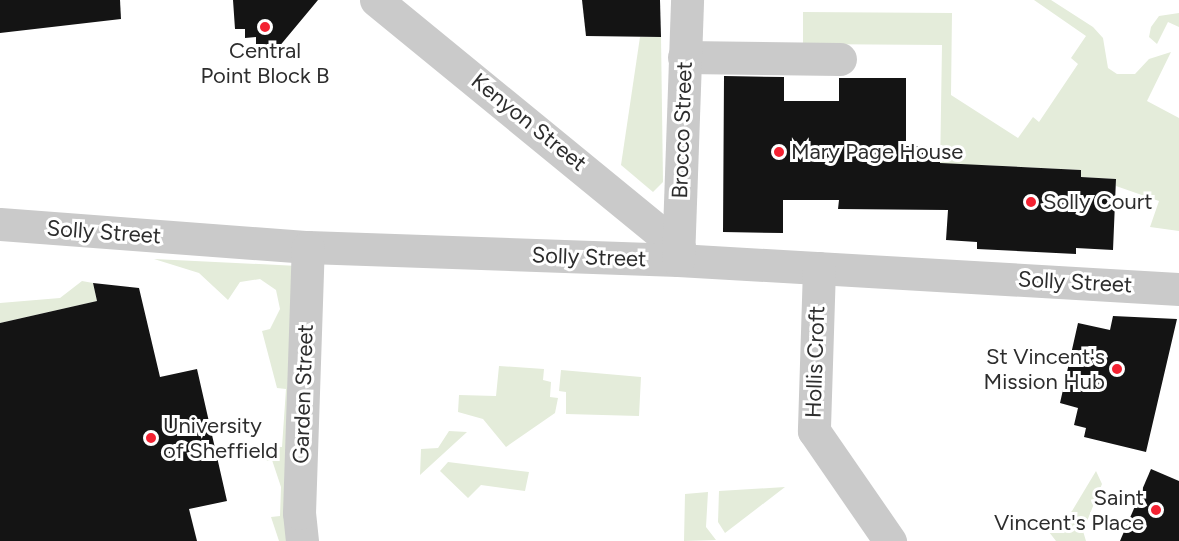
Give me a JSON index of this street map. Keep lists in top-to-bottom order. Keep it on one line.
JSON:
{"streets":{"street":["Kenyon Street","Brocco Street","Solly Street","Hollis Croft","Garden Street"]},"crossings":[["Kenyon Street","Brocco Street"],["Kenyon Street","Solly Street"],["Brocco Street","Solly Street"],["Solly Street","Hollis Croft"],["Solly Street","Garden Street"]],"places":["Central Point Block B","Mary Page House","Solly Court","St Vincent's Mission Hub","University of Sheffield","Saint Vincent's Place"]}
